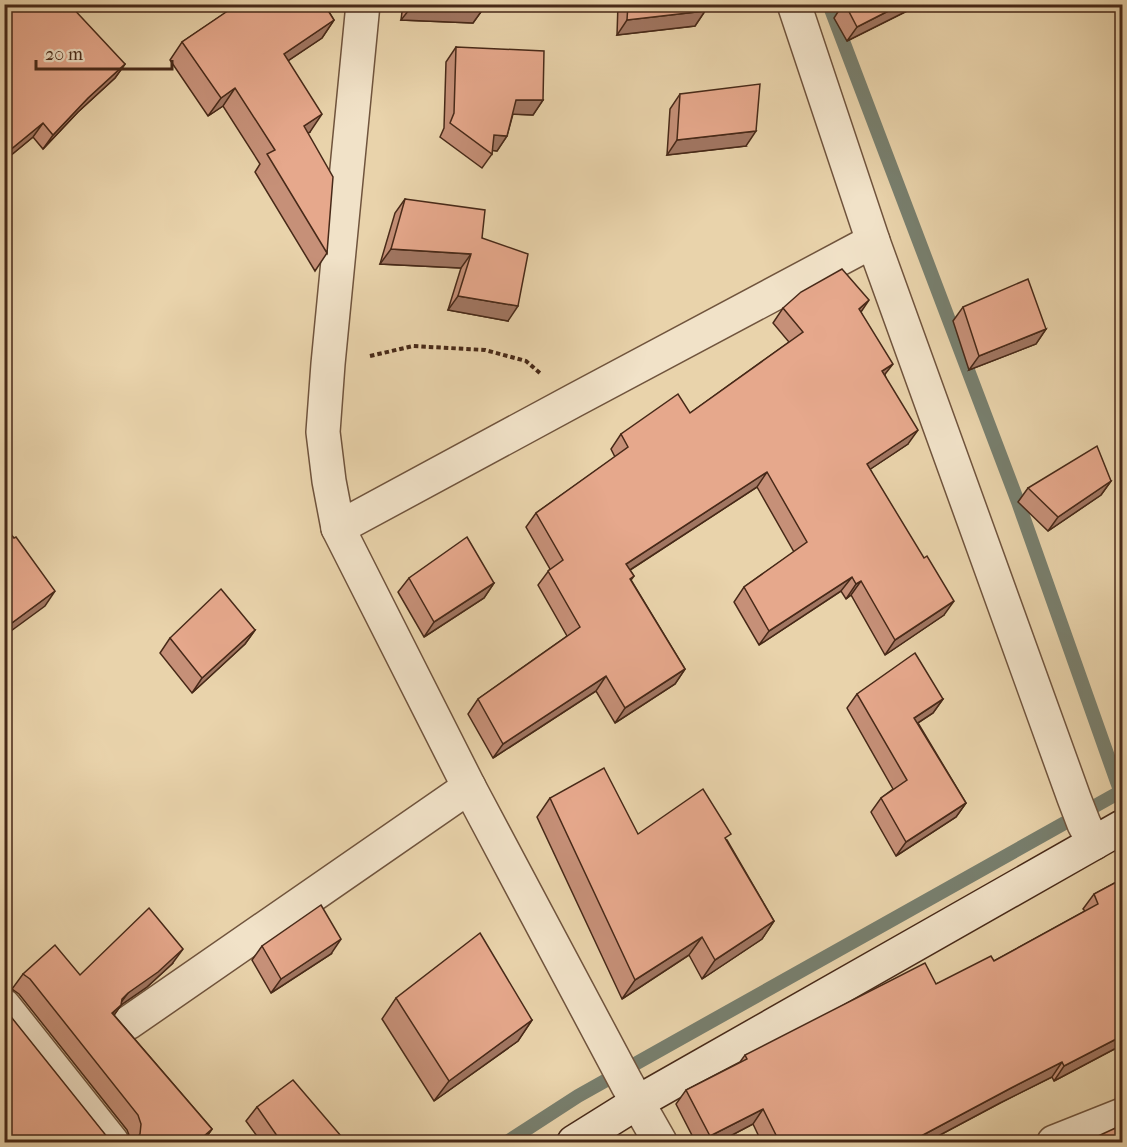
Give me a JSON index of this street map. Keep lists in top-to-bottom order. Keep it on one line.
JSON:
{"scale_bar":"20 m"}
